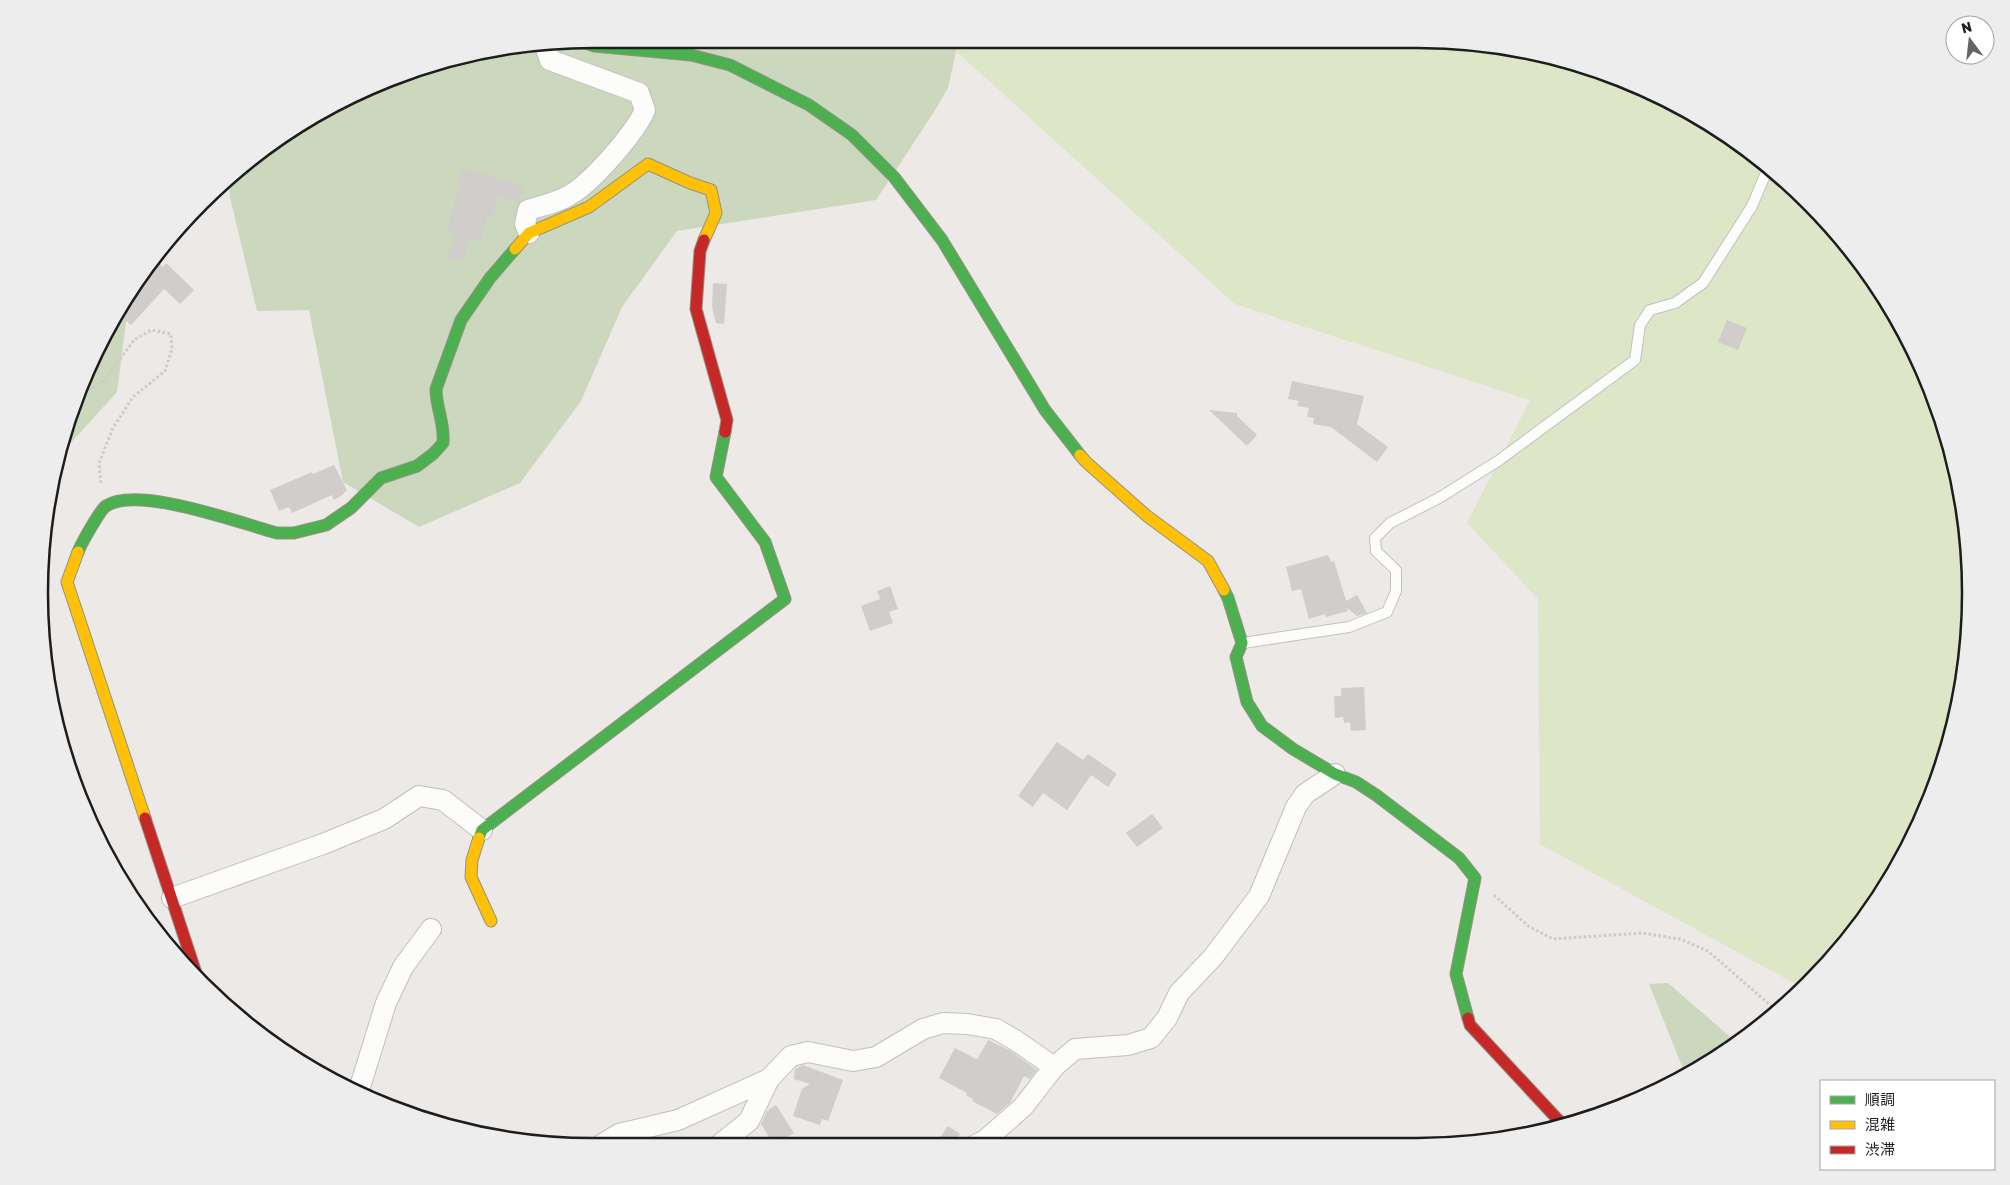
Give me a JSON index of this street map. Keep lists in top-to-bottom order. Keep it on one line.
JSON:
{"legend":["順調","混雑","渋滞"],"north":"top"}
